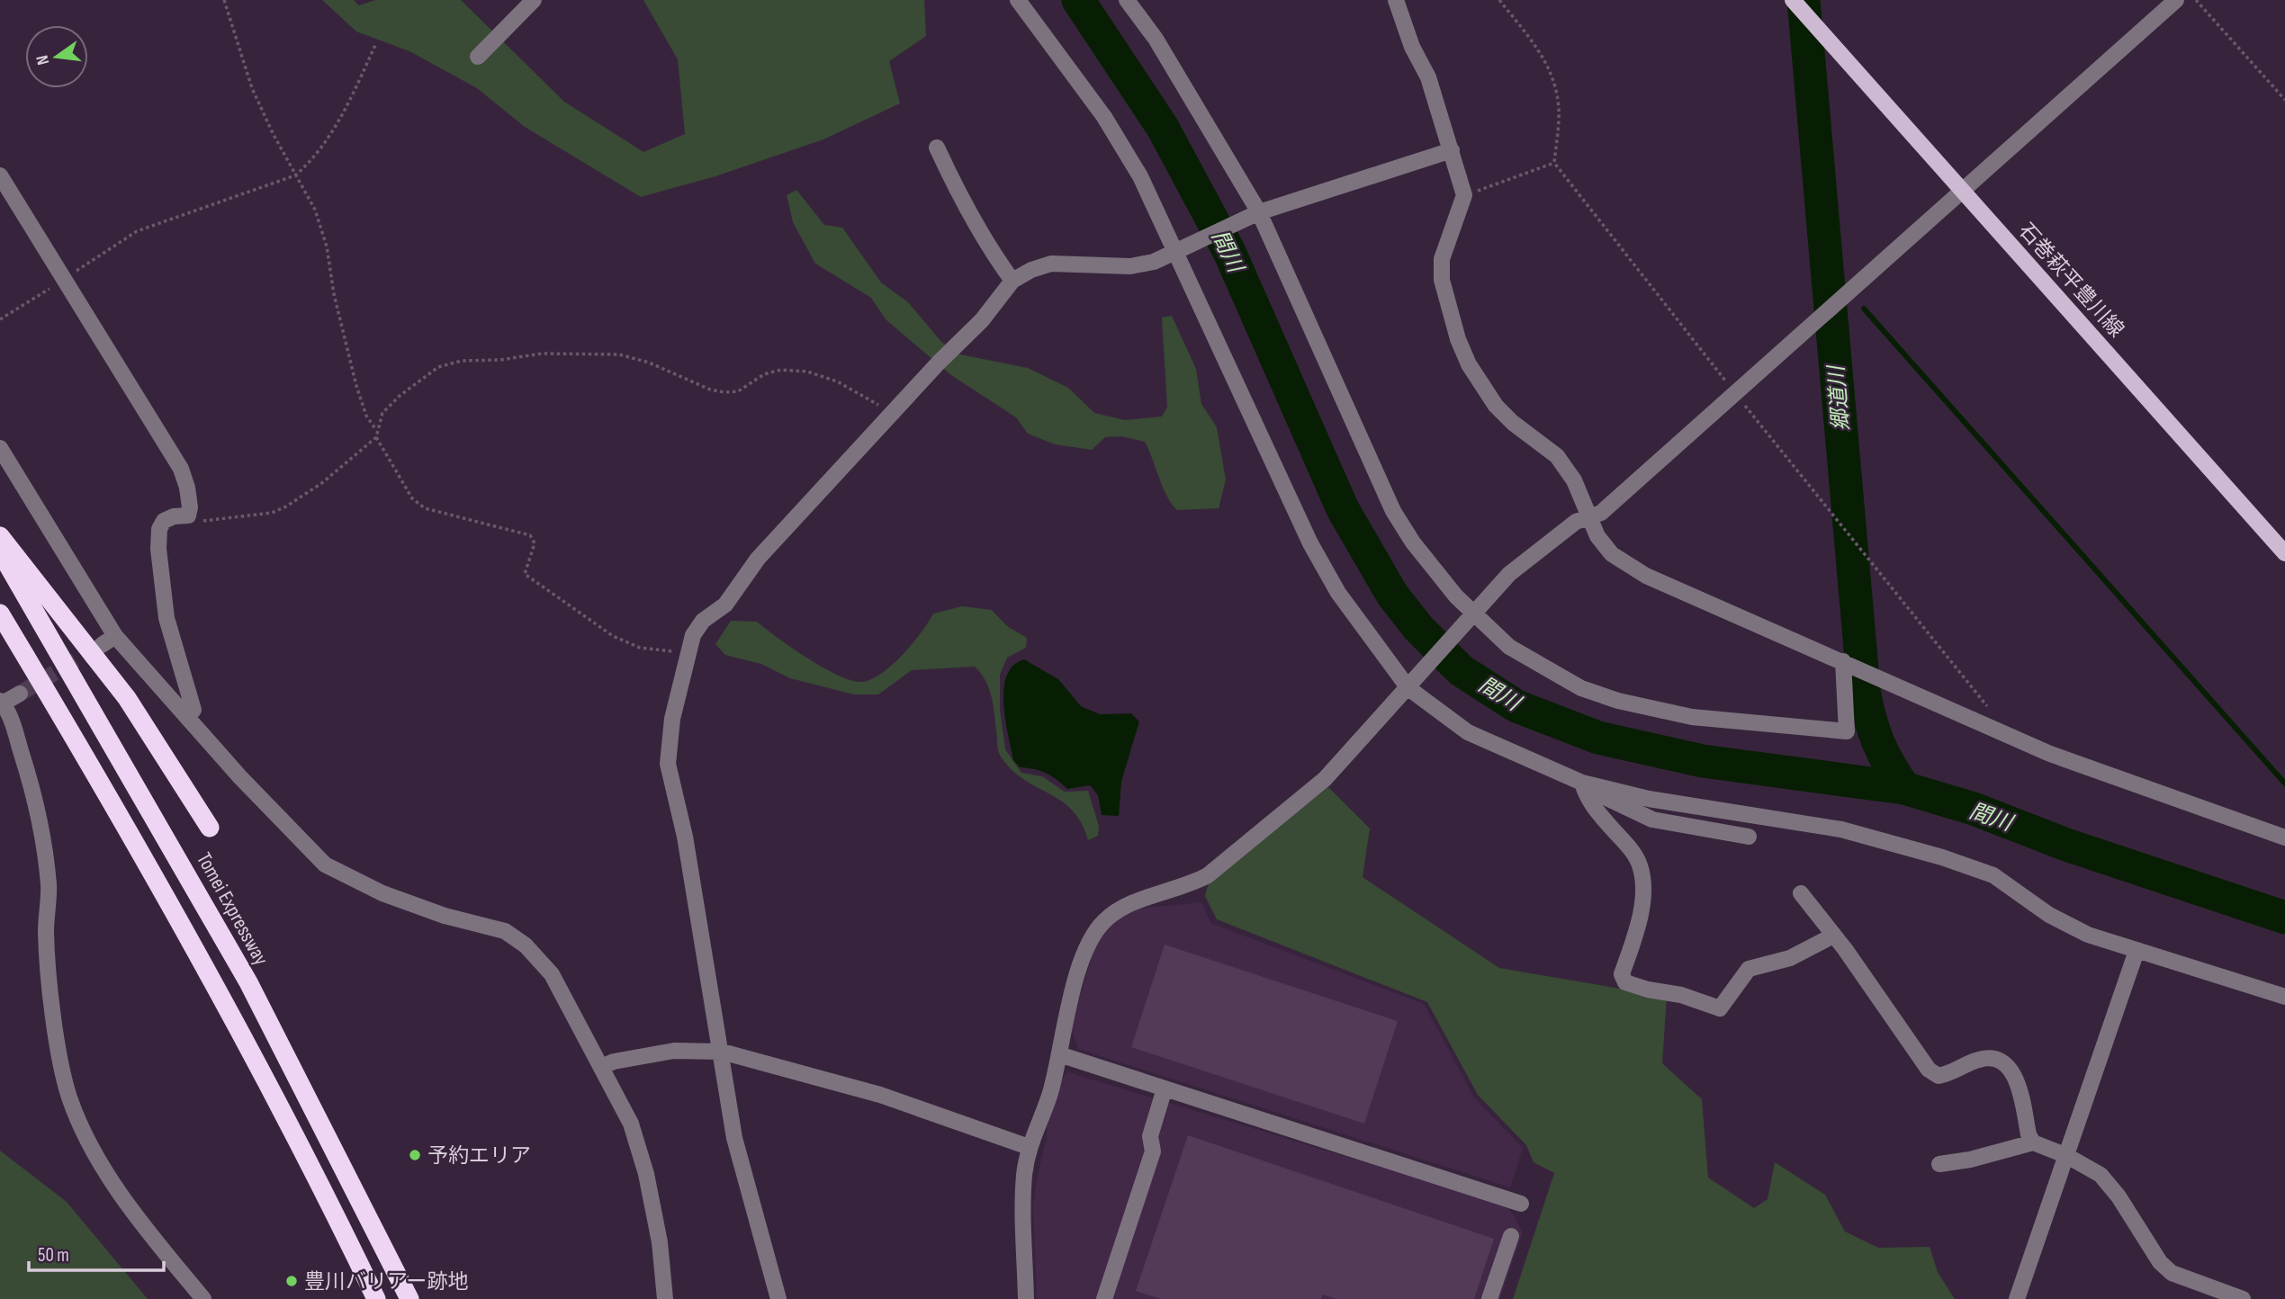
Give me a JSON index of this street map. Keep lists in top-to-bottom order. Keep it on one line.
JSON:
{"streets":{"highway":["Tomei Expressway"],"main road":["石巻萩平豊川線"]},"water":["間川","郷道川"],"places":["予約エリア","豊川バリアー跡地"],"scale_bar":"50 m","north":"left"}
